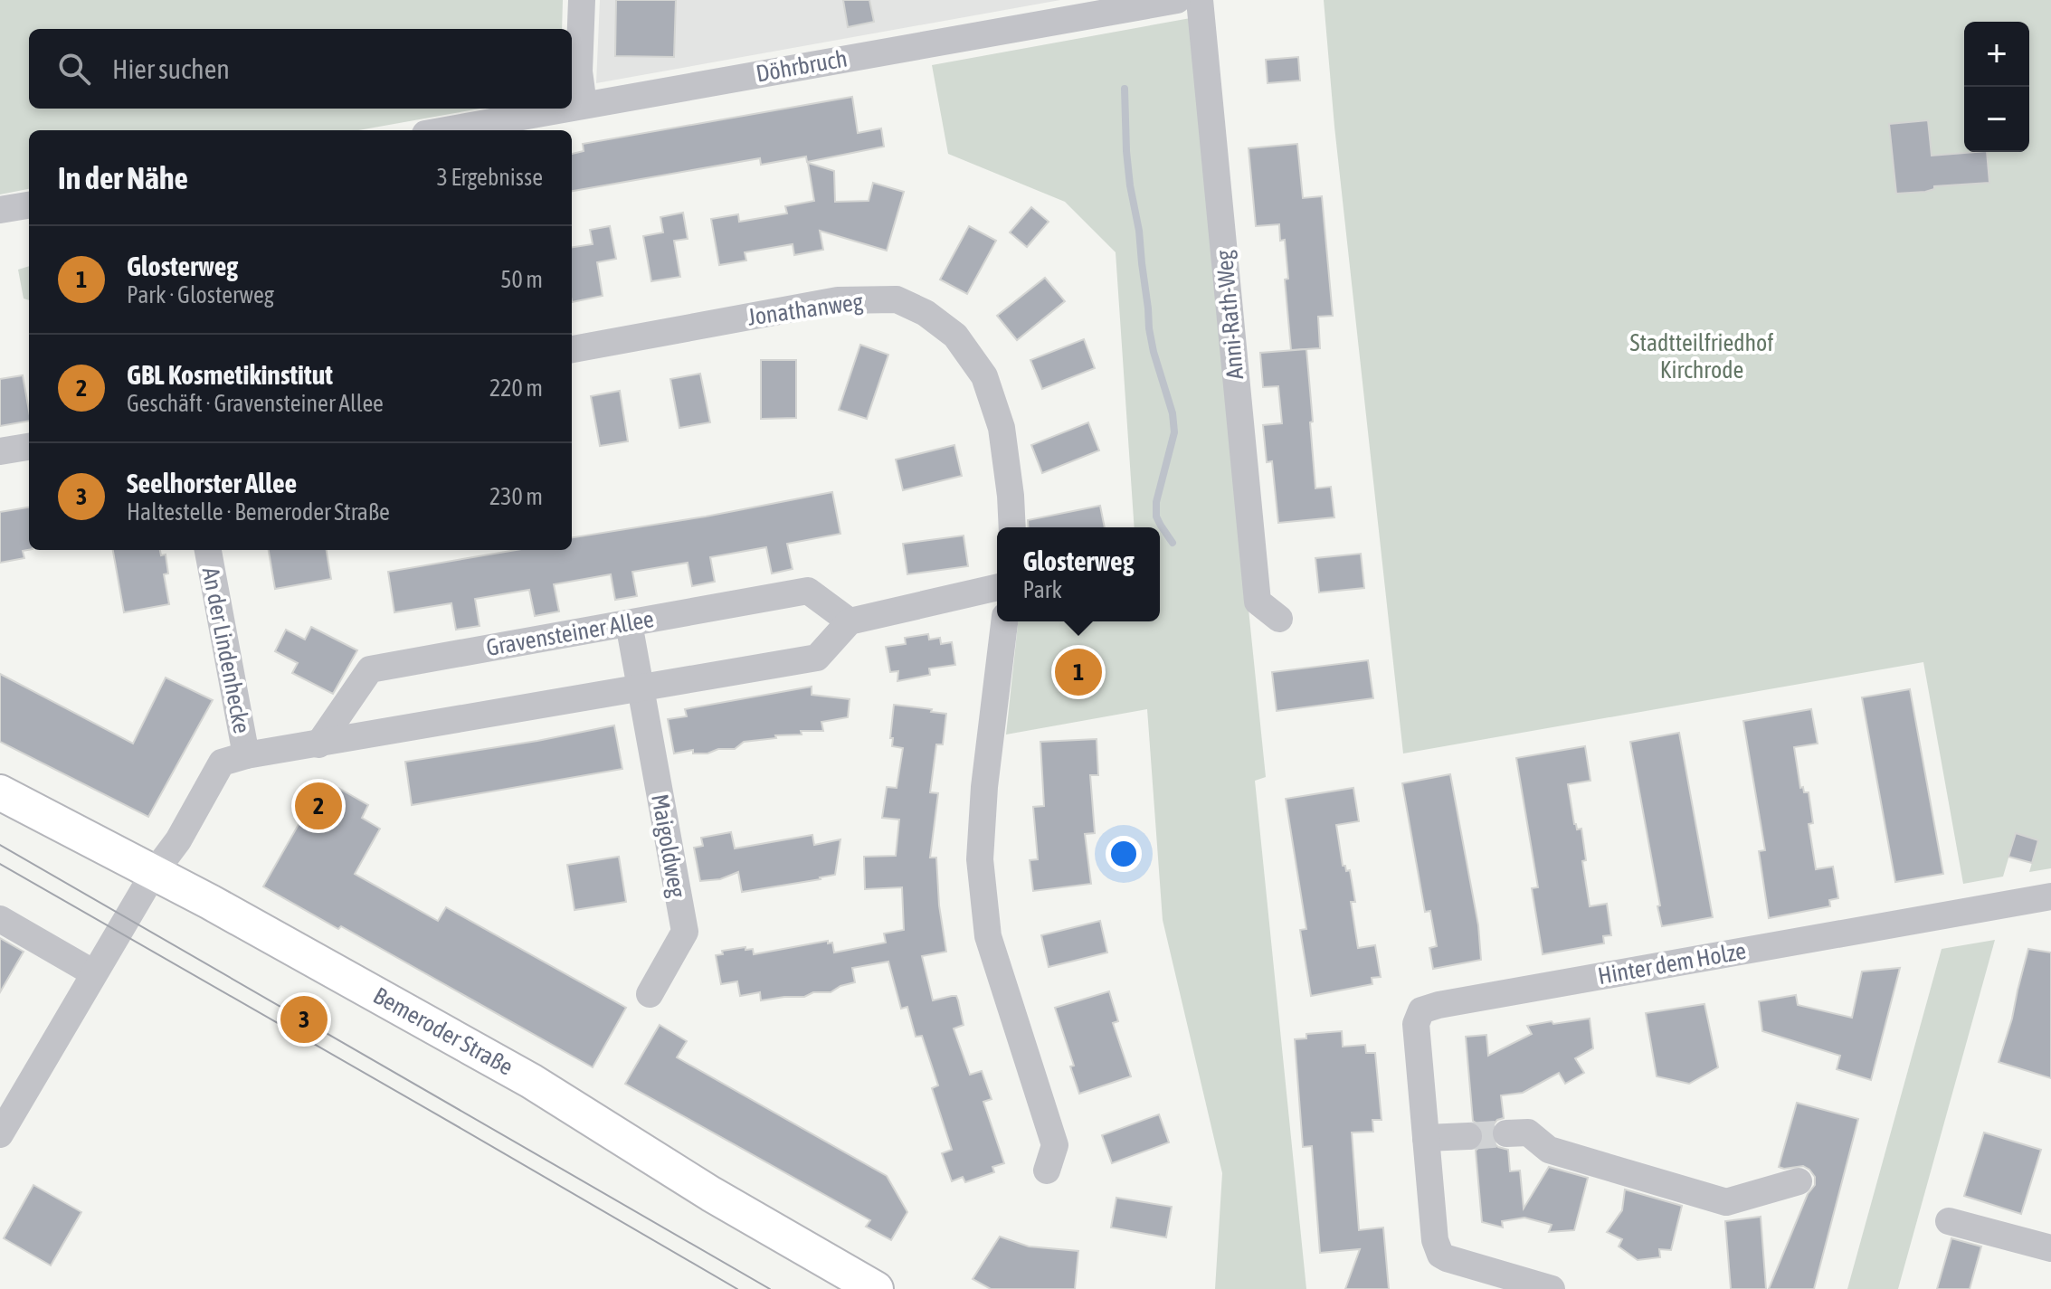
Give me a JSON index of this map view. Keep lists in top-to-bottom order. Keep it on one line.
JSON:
{"streets":{"main road":["Bemeroder Straße"],"street":["Döhrbruch","Jonathanweg","Anni-Rath-Weg","Gravensteiner Allee","An der Lindenhecke","Maigoldweg","Hinter dem Holze"]},"crossings":[["Gravensteiner Allee","Maigoldweg"]],"parks":["Stadtteilfriedhof Kirchrode"],"page":{"map_buttons":["+","−"],"search":"Hier suchen","heading":["In der Nähe","3 Ergebnisse"],"list":[{"mark":"1","name":"Glosterweg","note":"Park · Glosterweg","value":"50 m"},{"mark":"2","name":"GBL Kosmetikinstitut","note":"Geschäft · Gravensteiner Allee","value":"220 m"},{"mark":"3","name":"Seelhorster Allee","note":"Haltestelle · Bemeroder Straße","value":"230 m"}],"popup":["Glosterweg","Park"],"pins":["1","2","3"]}}
